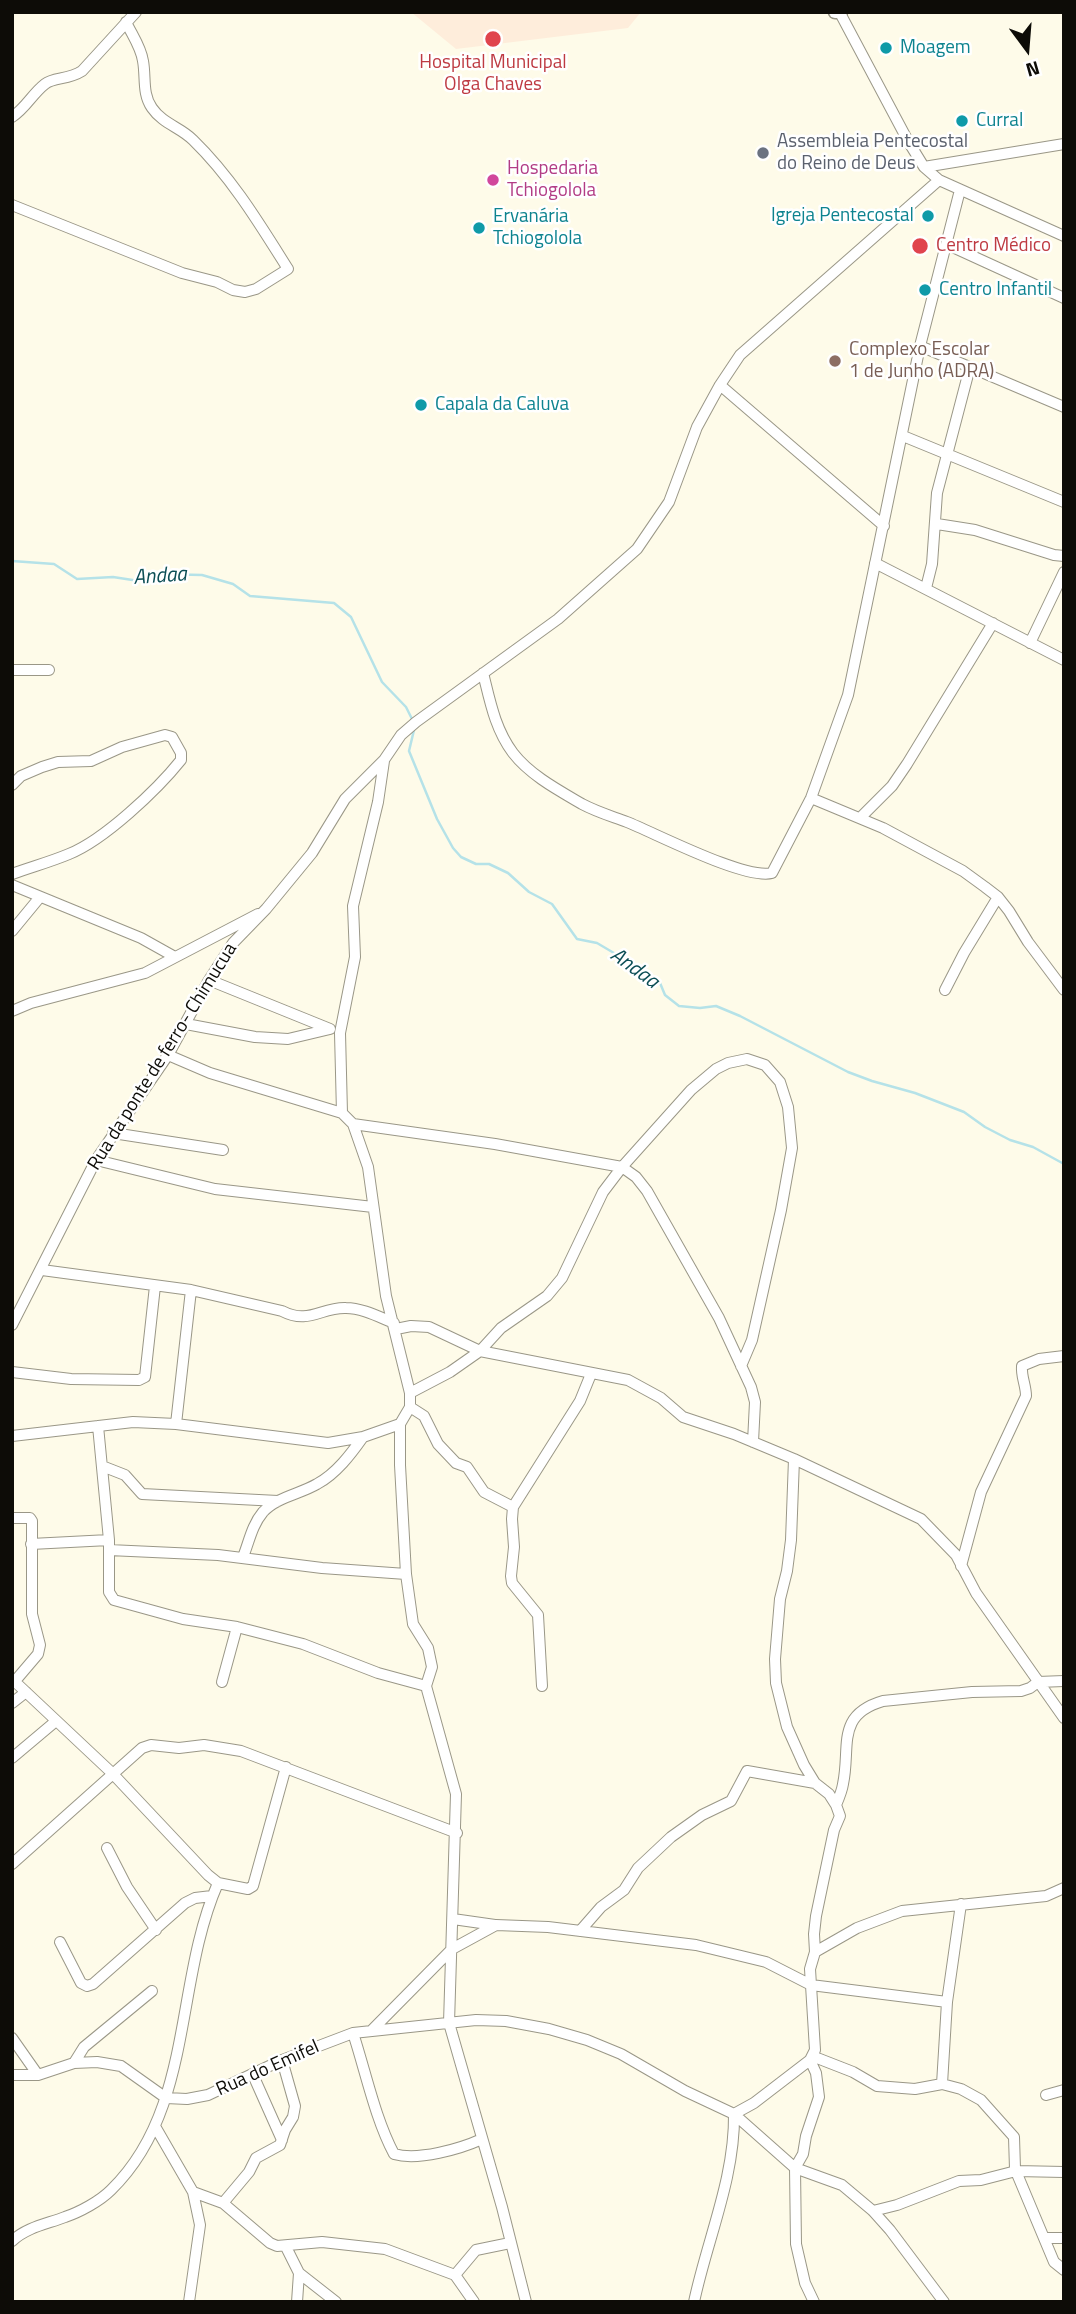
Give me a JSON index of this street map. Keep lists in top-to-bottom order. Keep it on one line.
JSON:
{"streets":{"street":["Rua da ponte de ferro- Chimucua","Rua do Emifel"]},"water":["Andaa"],"places":["Hospital Municipal Olga Chaves","Moagem","Curral","Assembleia Pentecostal do Reino de Deus","Hospedaria Tchiogolola","Igreja Pentecostal","Ervanária Tchiogolola","Centro Médico","Centro Infantil","Complexo Escolar 1 de Junho (ADRA)","Capala da Caluva"],"north":"bottom"}
